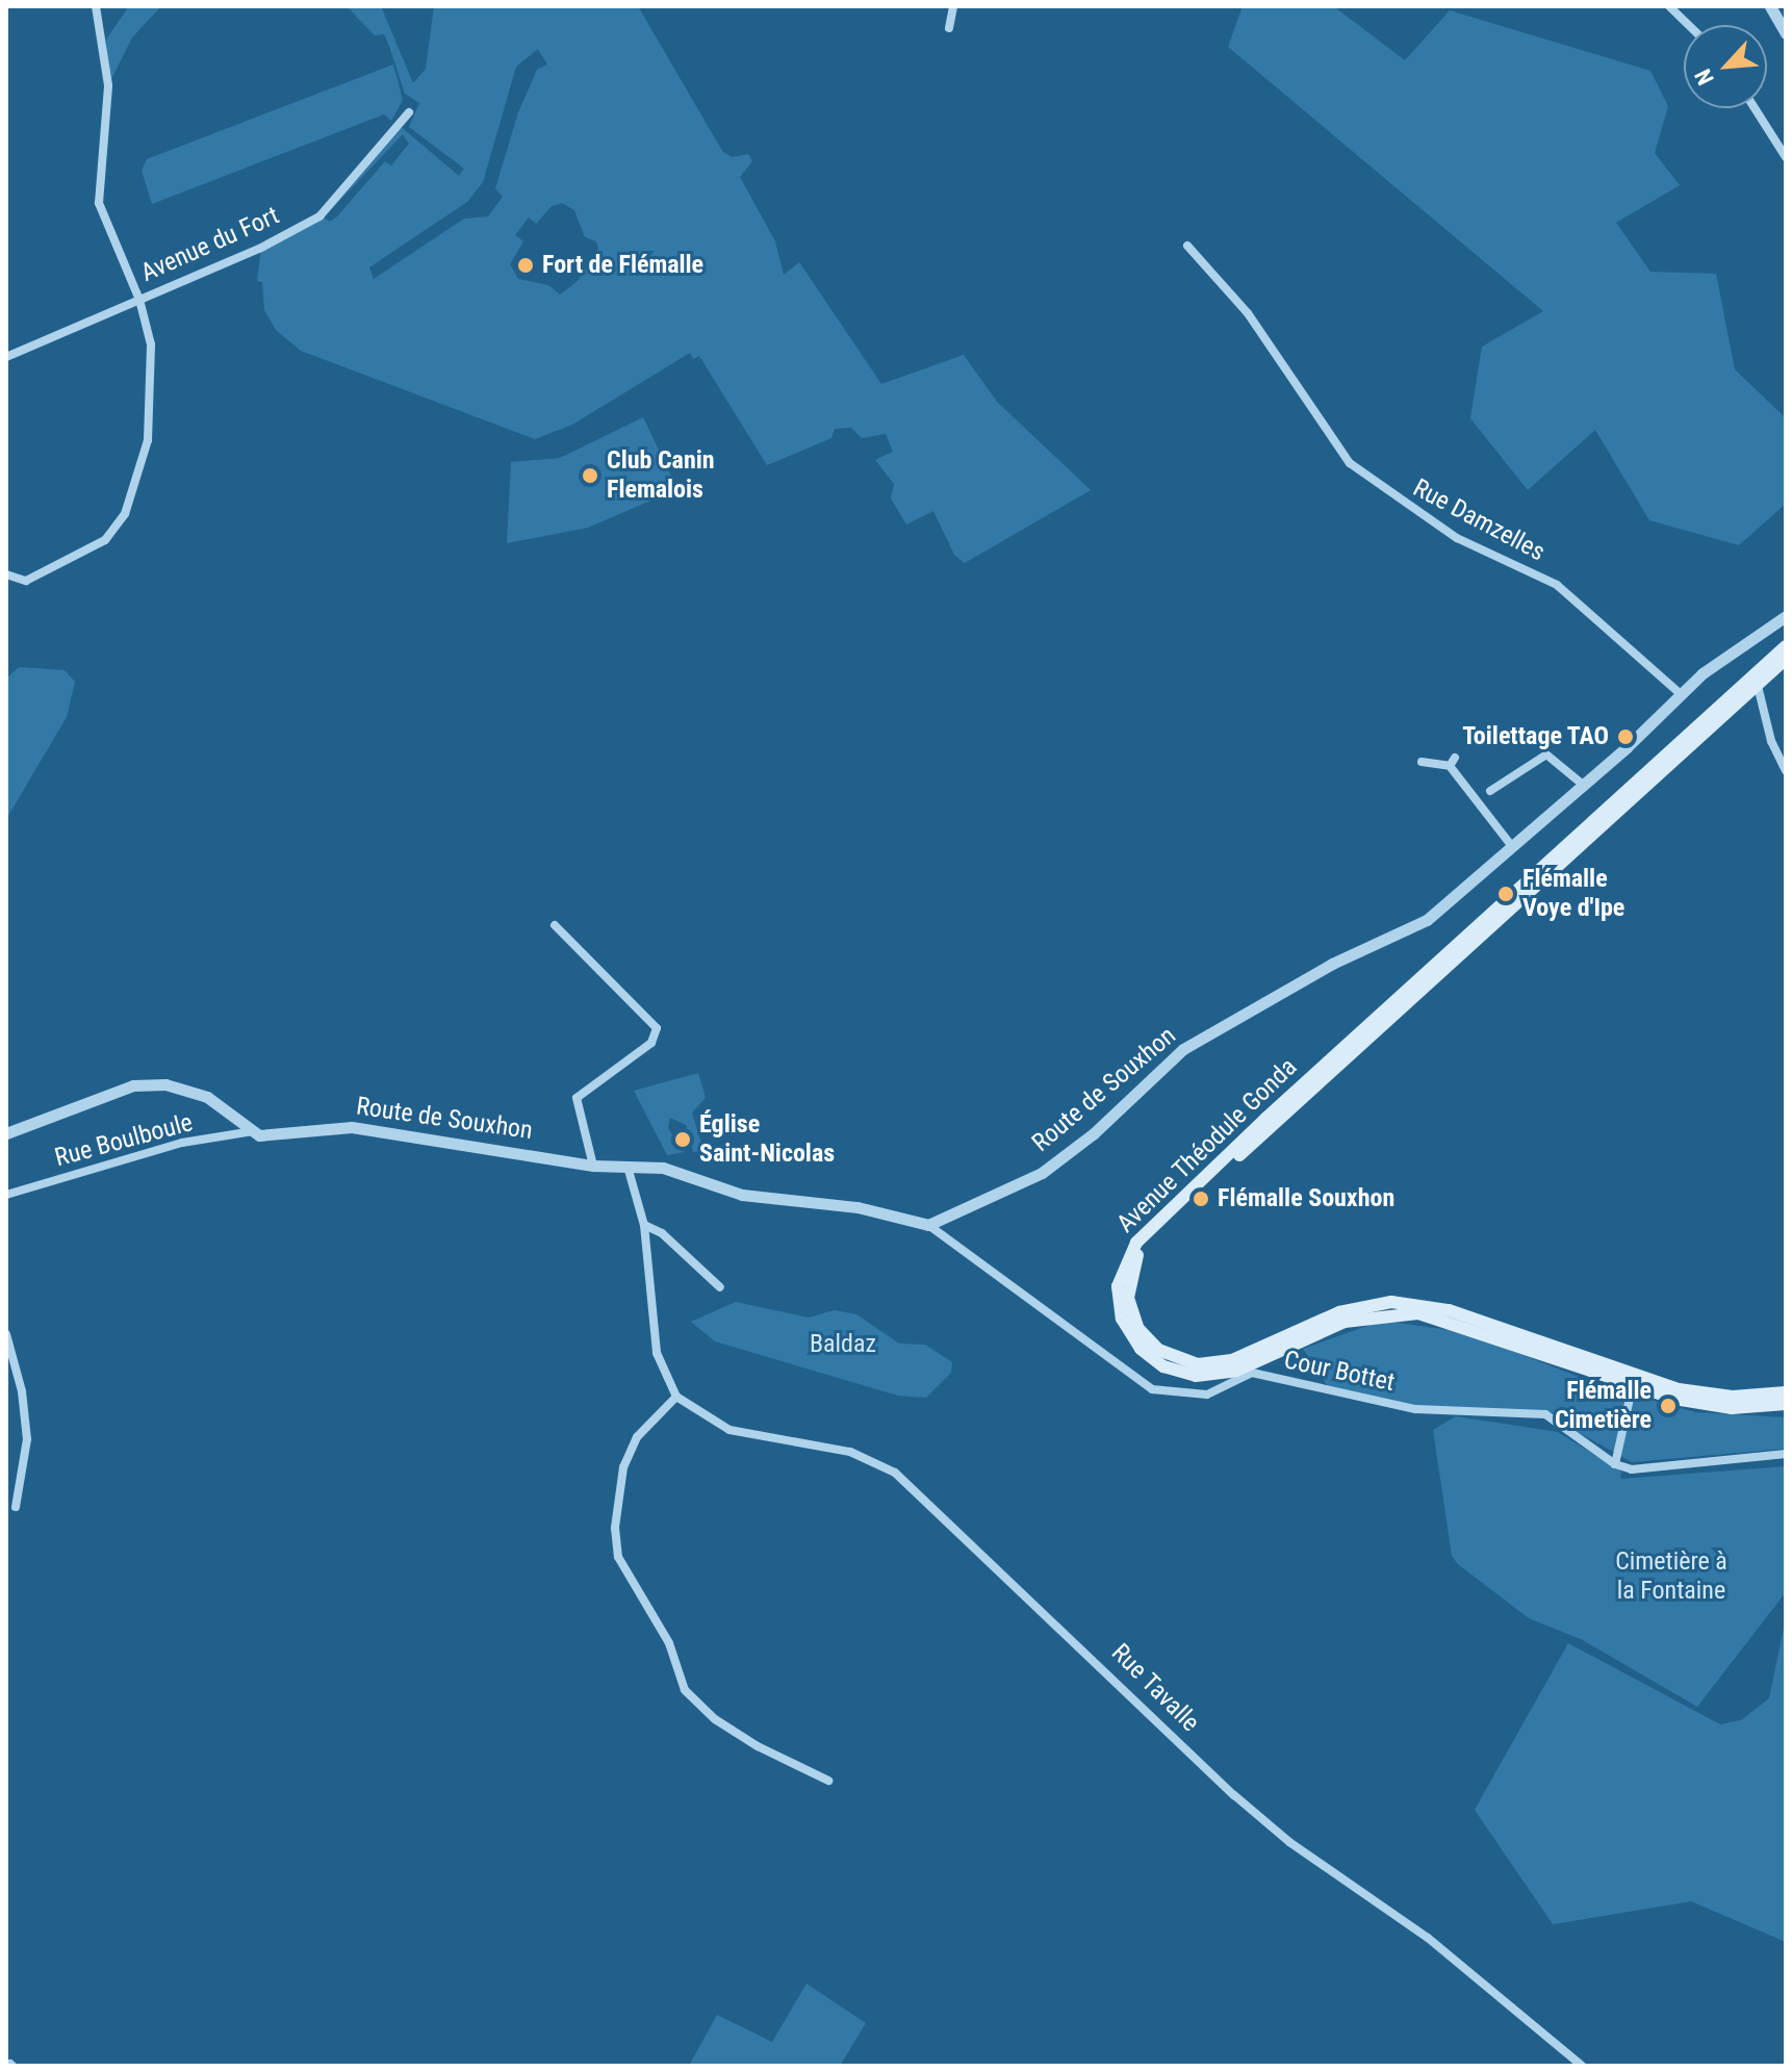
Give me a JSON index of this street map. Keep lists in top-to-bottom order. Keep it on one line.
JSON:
{"streets":{"main road":["Avenue Théodule Gonda"],"street":["Avenue du Fort","Rue Damzelles","Route de Souxhon","Rue Boulboule","Cour Bottet","Rue Tavalle"]},"crossings":[["Rue Damzelles","Route de Souxhon"],["Route de Souxhon","Rue Boulboule"],["Route de Souxhon","Cour Bottet"]],"parks":["Baldaz","Cimetière à la Fontaine"],"places":["Fort de Flémalle","Club Canin Flemalois","Toilettage TAO","Flémalle Voye d'Ipe","Église Saint-Nicolas","Flémalle Souxhon","Flémalle Cimetière"],"north":"bottom left"}
